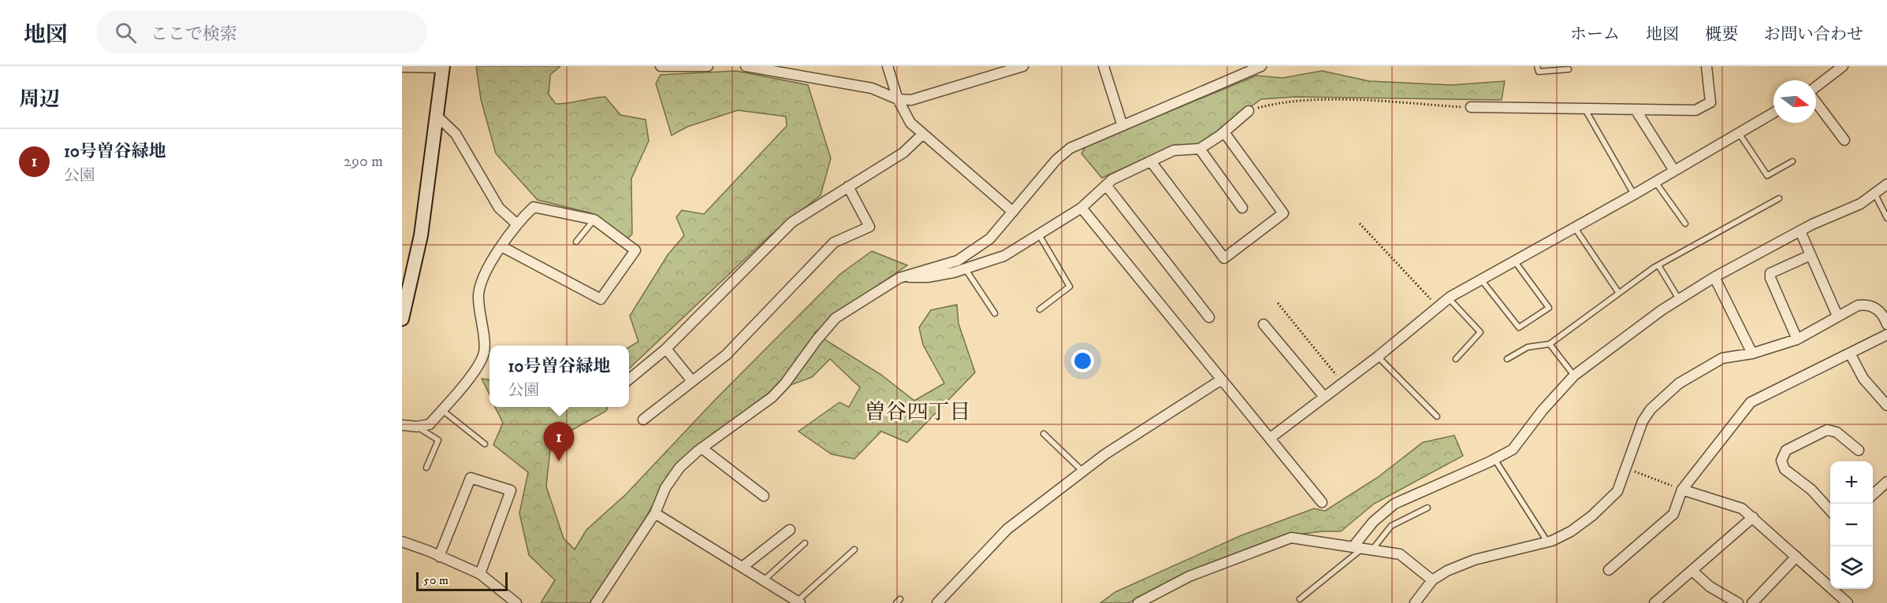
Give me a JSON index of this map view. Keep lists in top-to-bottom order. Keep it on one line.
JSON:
{"districts":["曽谷四丁目"],"scale_bar":"50 m","north":"right","page":{"header":"地図","search":"ここで検索","nav":["ホーム","地図","概要","お問い合わせ"],"heading":"周辺","list":[{"mark":"1","name":"10号曽谷緑地","note":"公園","value":"290 m"}],"popup":["10号曽谷緑地","公園"],"pins":"1","map_buttons":["+","−"],"scale":"50 m"}}
